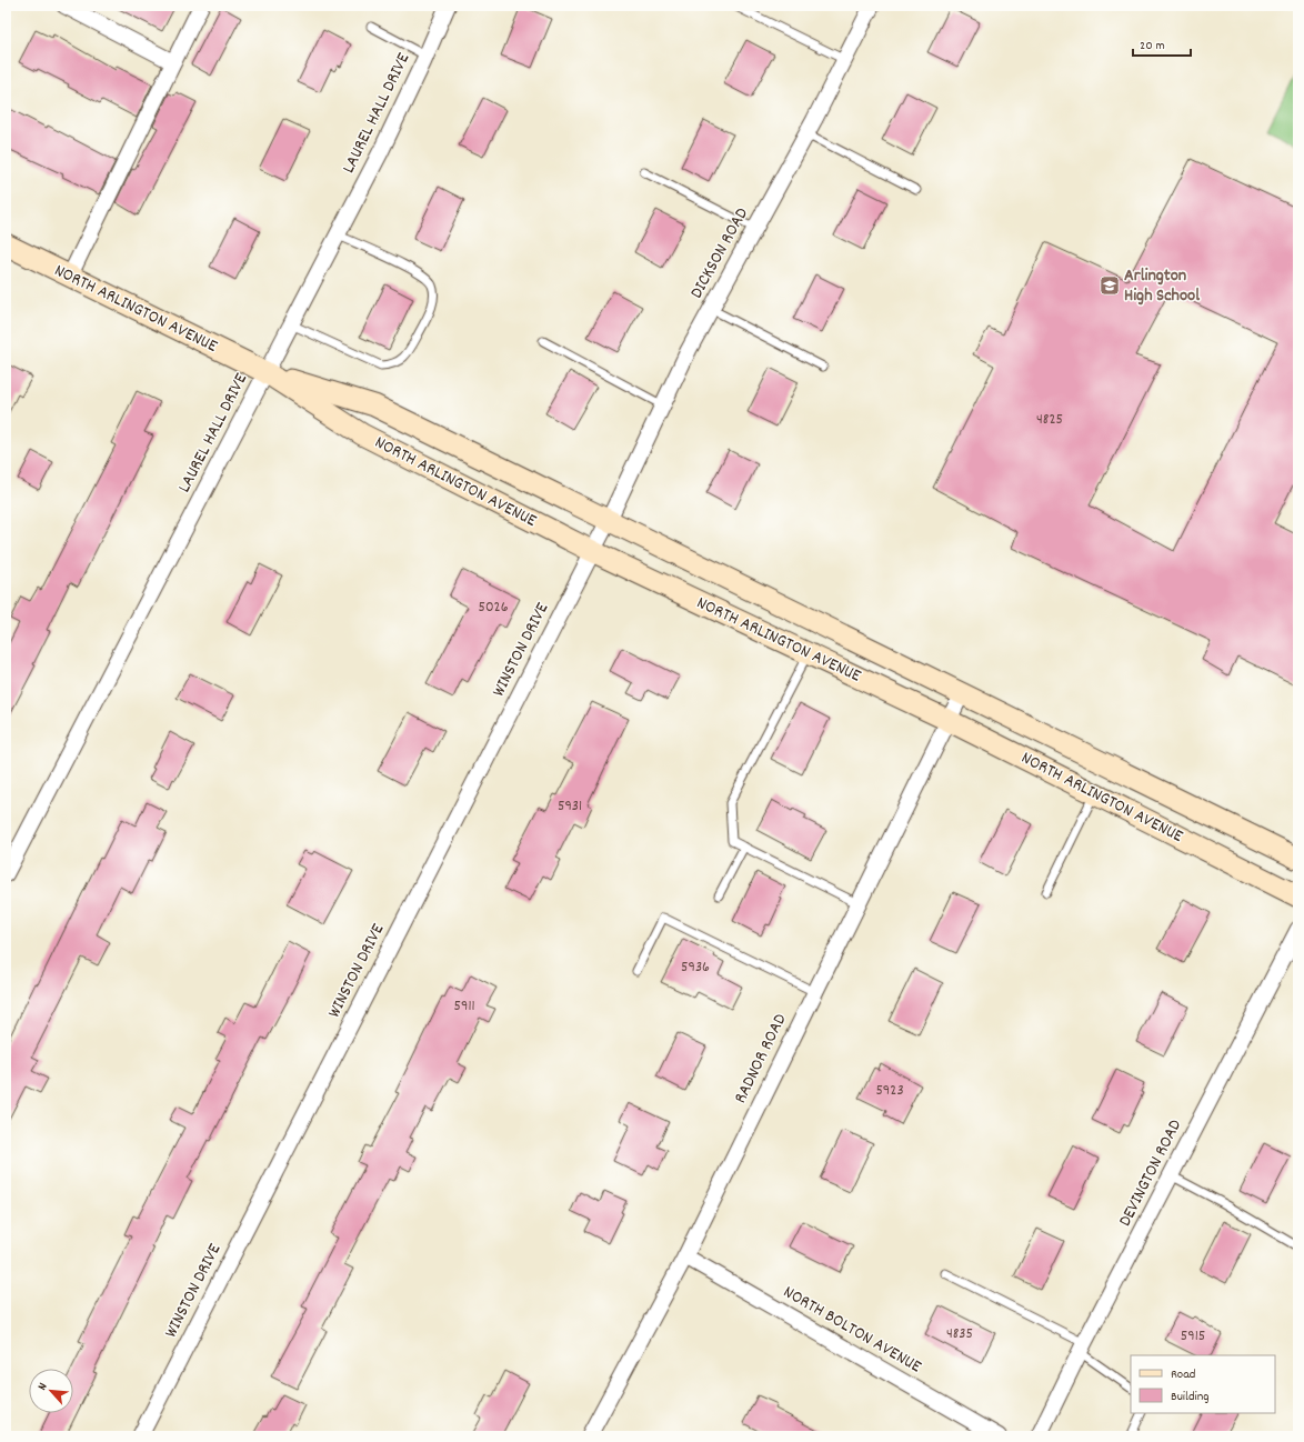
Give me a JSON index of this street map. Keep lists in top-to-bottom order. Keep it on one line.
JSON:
{"streets":{"main road":["NORTH ARLINGTON AVENUE"],"street":["LAUREL HALL DRIVE","DICKSON ROAD","WINSTON DRIVE","RADNOR ROAD","DEVINGTON ROAD","NORTH BOLTON AVENUE"]},"crossings":[["LAUREL HALL DRIVE","NORTH ARLINGTON AVENUE"],["DICKSON ROAD","NORTH ARLINGTON AVENUE"],["DICKSON ROAD","WINSTON DRIVE"],["NORTH ARLINGTON AVENUE","WINSTON DRIVE"],["NORTH ARLINGTON AVENUE","RADNOR ROAD"],["RADNOR ROAD","NORTH BOLTON AVENUE"]],"places":{"school or university":["Arlington High School"]},"house_numbers":["4825","5026","5931","5936","5911","5923","4835","5915"],"legend":["Road","Building"],"scale_bar":"20 m","north":"top left"}
